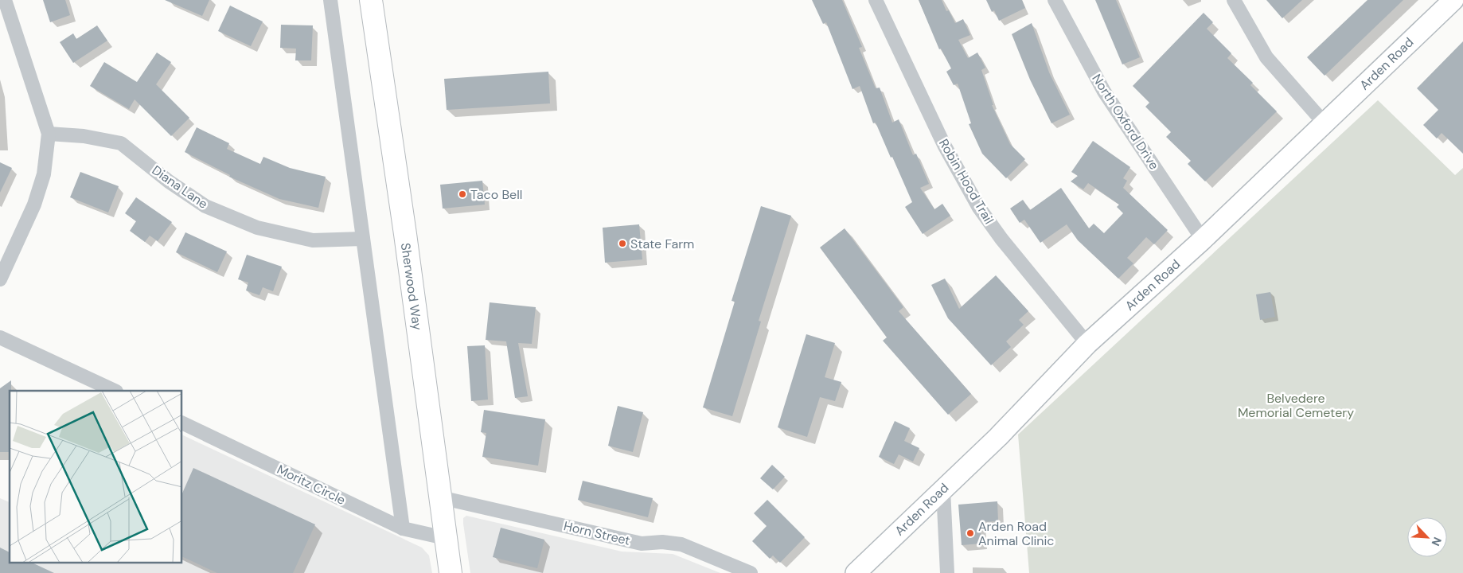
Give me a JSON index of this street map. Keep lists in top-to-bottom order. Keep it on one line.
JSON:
{"streets":{"main road":["Arden Road","Sherwood Way"],"street":["North Oxford Drive","Robin Hood Trail","Diana Lane","Moritz Circle","Horn Street"]},"crossings":[["Arden Road","North Oxford Drive"],["Arden Road","Robin Hood Trail"],["Sherwood Way","Moritz Circle"],["Sherwood Way","Horn Street"]],"parks":["Belvedere Memorial Cemetery"],"places":["Taco Bell","State Farm","Arden Road Animal Clinic"],"north":"bottom right"}
